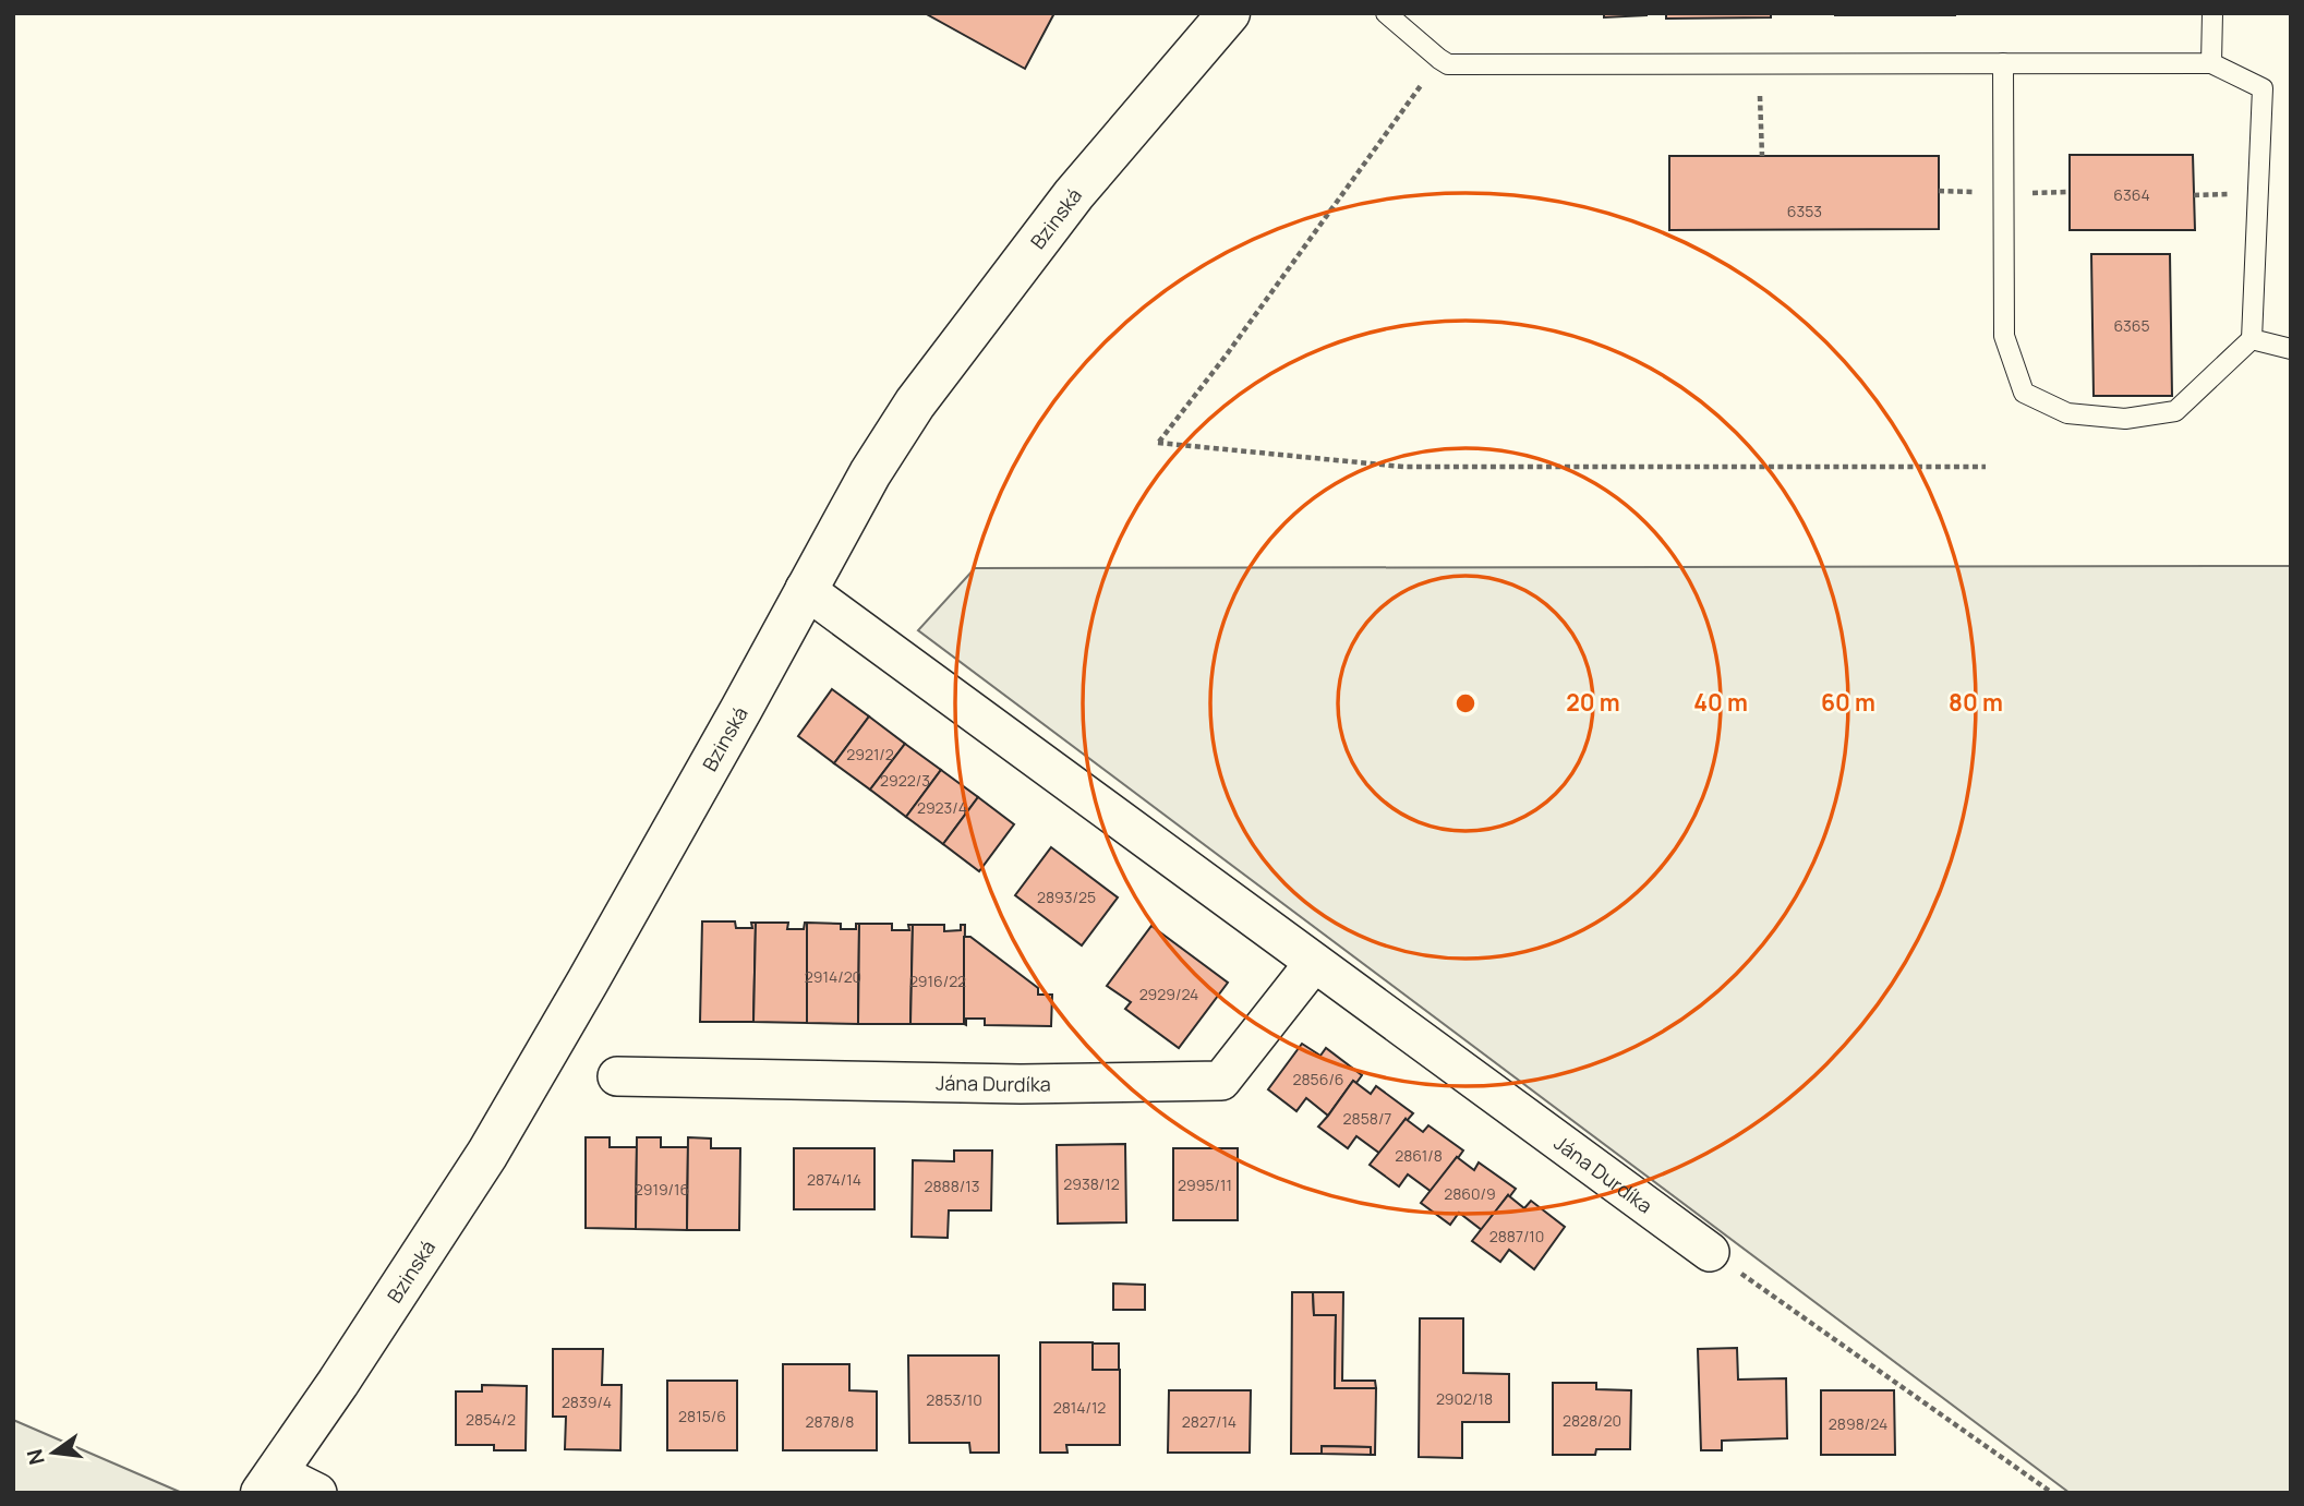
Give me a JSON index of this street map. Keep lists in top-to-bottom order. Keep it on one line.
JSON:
{"streets":{"street":["Bzinská","Jána Durdíka"]},"crossings":[["Bzinská","Jána Durdíka"]],"house_numbers":["6364","6353","6365","2921/2","2922/3","2923/4","2893/25","2914/20","2916/22","2929/24","2856/6","2858/7","2861/8","2874/14","2938/12","2995/11","2888/13","2919/16","2860/9","2887/10","2902/18","2853/10","2839/4","2814/12","2815/6","2854/2","2828/20","2878/8","2827/14","2898/24"],"north":"left","rings":["20 m","40 m","60 m","80 m"]}
